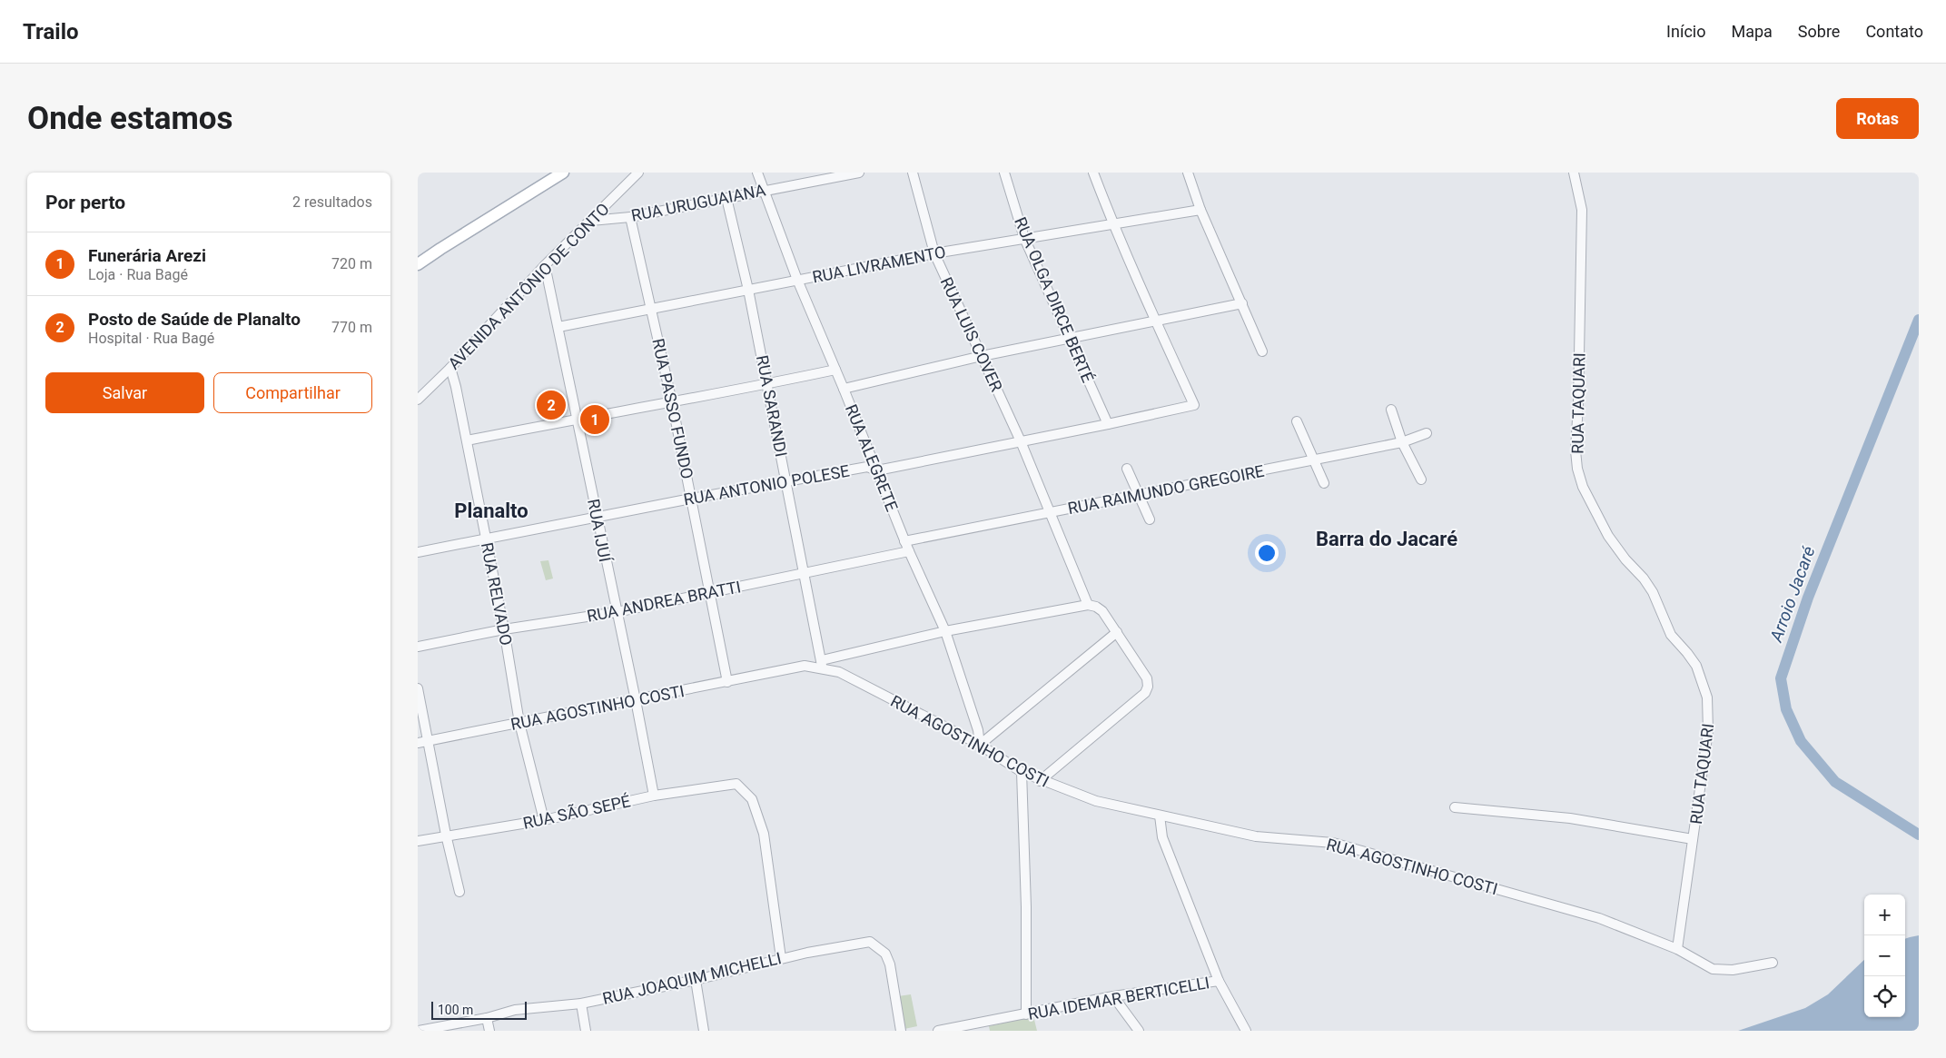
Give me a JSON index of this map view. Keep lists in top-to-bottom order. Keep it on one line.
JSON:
{"streets":{"street":["RUA URUGUAIANA","RUA LIVRAMENTO","AVENIDA ANTÔNIO DE CONTO","RUA OLGA DIRCE BERTÉ","RUA LUIS COVER","RUA TAQUARI","RUA SARANDI","RUA PASSO FUNDO","RUA ALEGRETE","RUA ANTONIO POLESE","RUA RAIMUNDO GREGOIRE","RUA IJUÍ","RUA RELVADO","RUA ANDREA BRATTI","RUA AGOSTINHO COSTI","RUA SÃO SEPÉ","RUA JOAQUIM MICHELLI","RUA IDEMAR BERTICELLI"]},"crossings":[["RUA URUGUAIANA","AVENIDA ANTÔNIO DE CONTO"],["RUA URUGUAIANA","RUA SARANDI"],["RUA URUGUAIANA","RUA PASSO FUNDO"],["RUA URUGUAIANA","RUA ALEGRETE"],["RUA LIVRAMENTO","RUA OLGA DIRCE BERTÉ"],["RUA LIVRAMENTO","RUA LUIS COVER"],["RUA LIVRAMENTO","RUA SARANDI"],["RUA LIVRAMENTO","RUA PASSO FUNDO"],["RUA LIVRAMENTO","RUA ALEGRETE"],["RUA LIVRAMENTO","RUA IJUÍ"],["AVENIDA ANTÔNIO DE CONTO","RUA IJUÍ"],["AVENIDA ANTÔNIO DE CONTO","RUA RELVADO"],["RUA OLGA DIRCE BERTÉ","RUA ANTONIO POLESE"],["RUA LUIS COVER","RUA ANTONIO POLESE"],["RUA LUIS COVER","RUA RAIMUNDO GREGOIRE"],["RUA TAQUARI","RUA AGOSTINHO COSTI"],["RUA SARANDI","RUA ANTONIO POLESE"],["RUA SARANDI","RUA ANDREA BRATTI"],["RUA SARANDI","RUA AGOSTINHO COSTI"],["RUA PASSO FUNDO","RUA ANTONIO POLESE"],["RUA PASSO FUNDO","RUA ANDREA BRATTI"],["RUA PASSO FUNDO","RUA AGOSTINHO COSTI"],["RUA ALEGRETE","RUA ANTONIO POLESE"],["RUA ALEGRETE","RUA RAIMUNDO GREGOIRE"],["RUA ALEGRETE","RUA ANDREA BRATTI"],["RUA ALEGRETE","RUA AGOSTINHO COSTI"],["RUA ANTONIO POLESE","RUA IJUÍ"],["RUA ANTONIO POLESE","RUA RELVADO"],["RUA IJUÍ","RUA ANDREA BRATTI"],["RUA IJUÍ","RUA AGOSTINHO COSTI"],["RUA IJUÍ","RUA SÃO SEPÉ"],["RUA RELVADO","RUA ANDREA BRATTI"],["RUA RELVADO","RUA AGOSTINHO COSTI"],["RUA RELVADO","RUA SÃO SEPÉ"],["RUA SÃO SEPÉ","RUA JOAQUIM MICHELLI"]],"districts":["Planalto","Barra do Jacaré"],"water":["Arroio Jacaré"],"scale_bar":"100 m","page":{"header":"Trailo","nav":["Início","Mapa","Sobre","Contato"],"buttons":["Rotas",["Salvar","Compartilhar"]],"title":"Onde estamos","heading":["Por perto","2 resultados"],"list":[{"mark":"1","name":"Funerária Arezi","note":"Loja · Rua Bagé","value":"720 m"},{"mark":"2","name":"Posto de Saúde de Planalto","note":"Hospital · Rua Bagé","value":"770 m"}],"pins":["2","1"],"map_buttons":["+","−"],"scale":"100 m"}}
